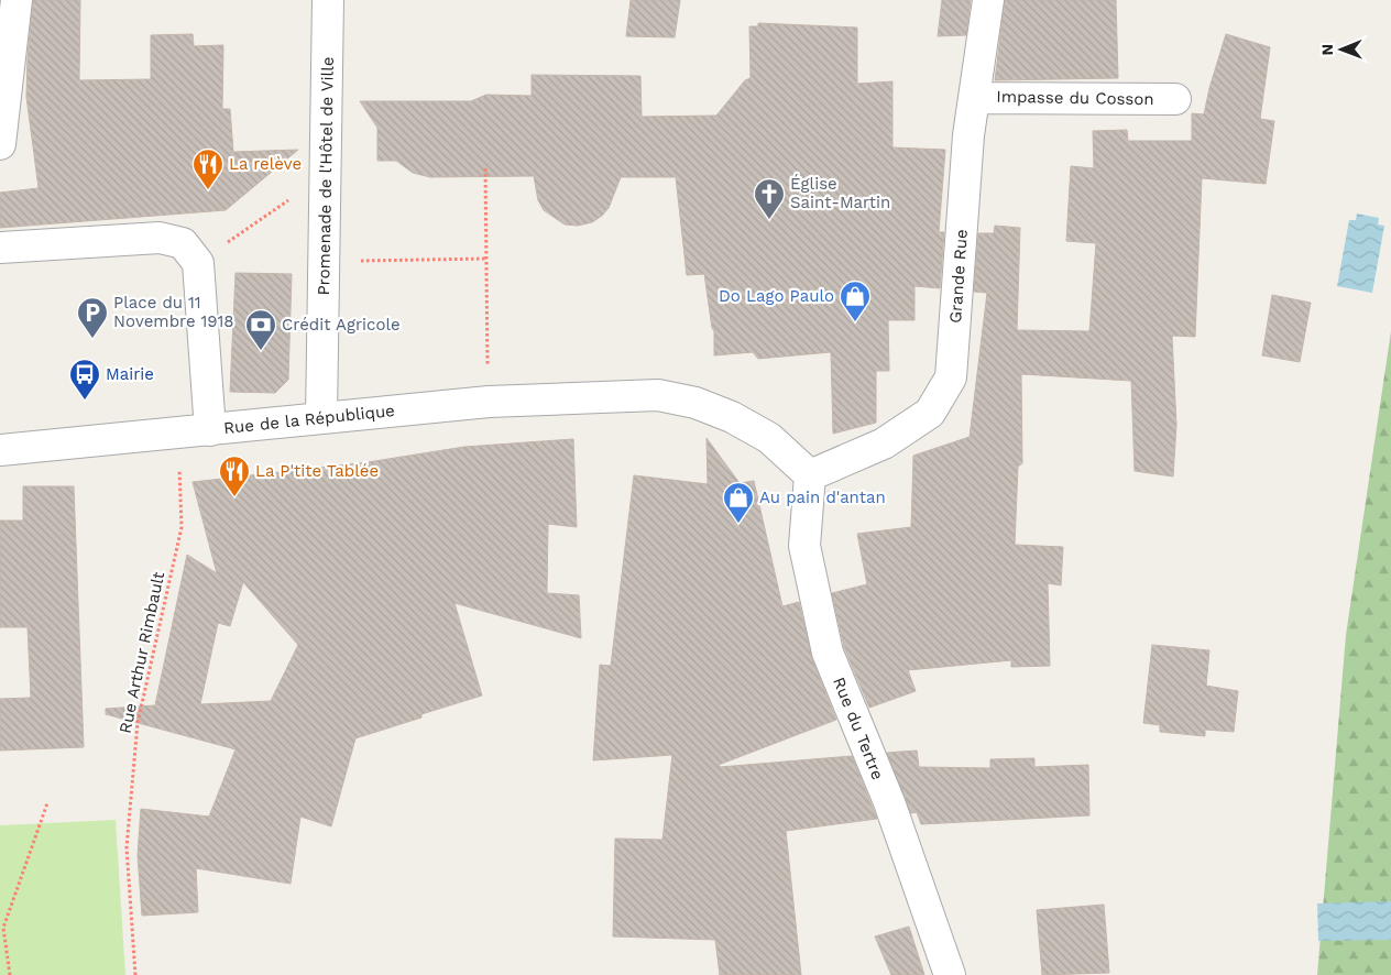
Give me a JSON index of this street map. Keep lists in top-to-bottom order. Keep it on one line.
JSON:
{"streets":{"street":["Impasse du Cosson","Promenade de l'Hôtel de Ville","Grande Rue","Rue de la République","Rue du Tertre"],"path":["Rue Arthur Rimbault"]},"crossings":[["Impasse du Cosson","Grande Rue"],["Promenade de l'Hôtel de Ville","Rue de la République"],["Grande Rue","Rue de la République"],["Grande Rue","Rue du Tertre"],["Rue de la République","Rue Arthur Rimbault"],["Rue de la République","Rue du Tertre"]],"places":{"restaurant":["La relève","La P'tite Tablée"],"church":["Église Saint-Martin"],"shop":["Do Lago Paulo","Au pain d'antan"],"parking":["Place du 11 Novembre 1918"],"bank":["Crédit Agricole"],"bus stop":["Mairie"]},"north":"left"}
